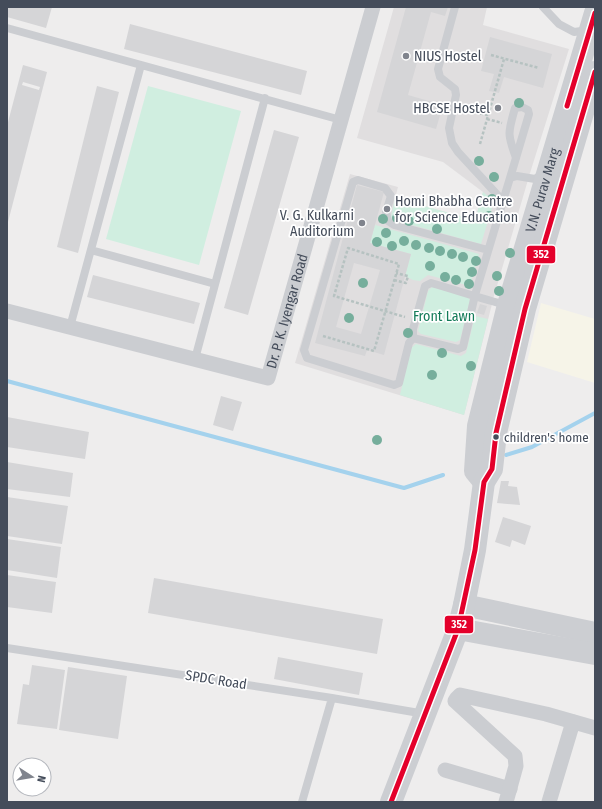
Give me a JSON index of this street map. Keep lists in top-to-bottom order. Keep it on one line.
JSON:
{"streets":{"street":["V.N. Purav Marg","Dr. P. K. Iyengar Road"],"lane":["SPDC Road"]},"crossings":[["V.N. Purav Marg","SPDC Road"]],"parks":["Front Lawn"],"places":["NIUS Hostel","HBCSE Hostel","Homi Bhabha Centre for Science Education","V. G. Kulkarni Auditorium","children's home"],"lines":["transit line 352"],"north":"right"}
